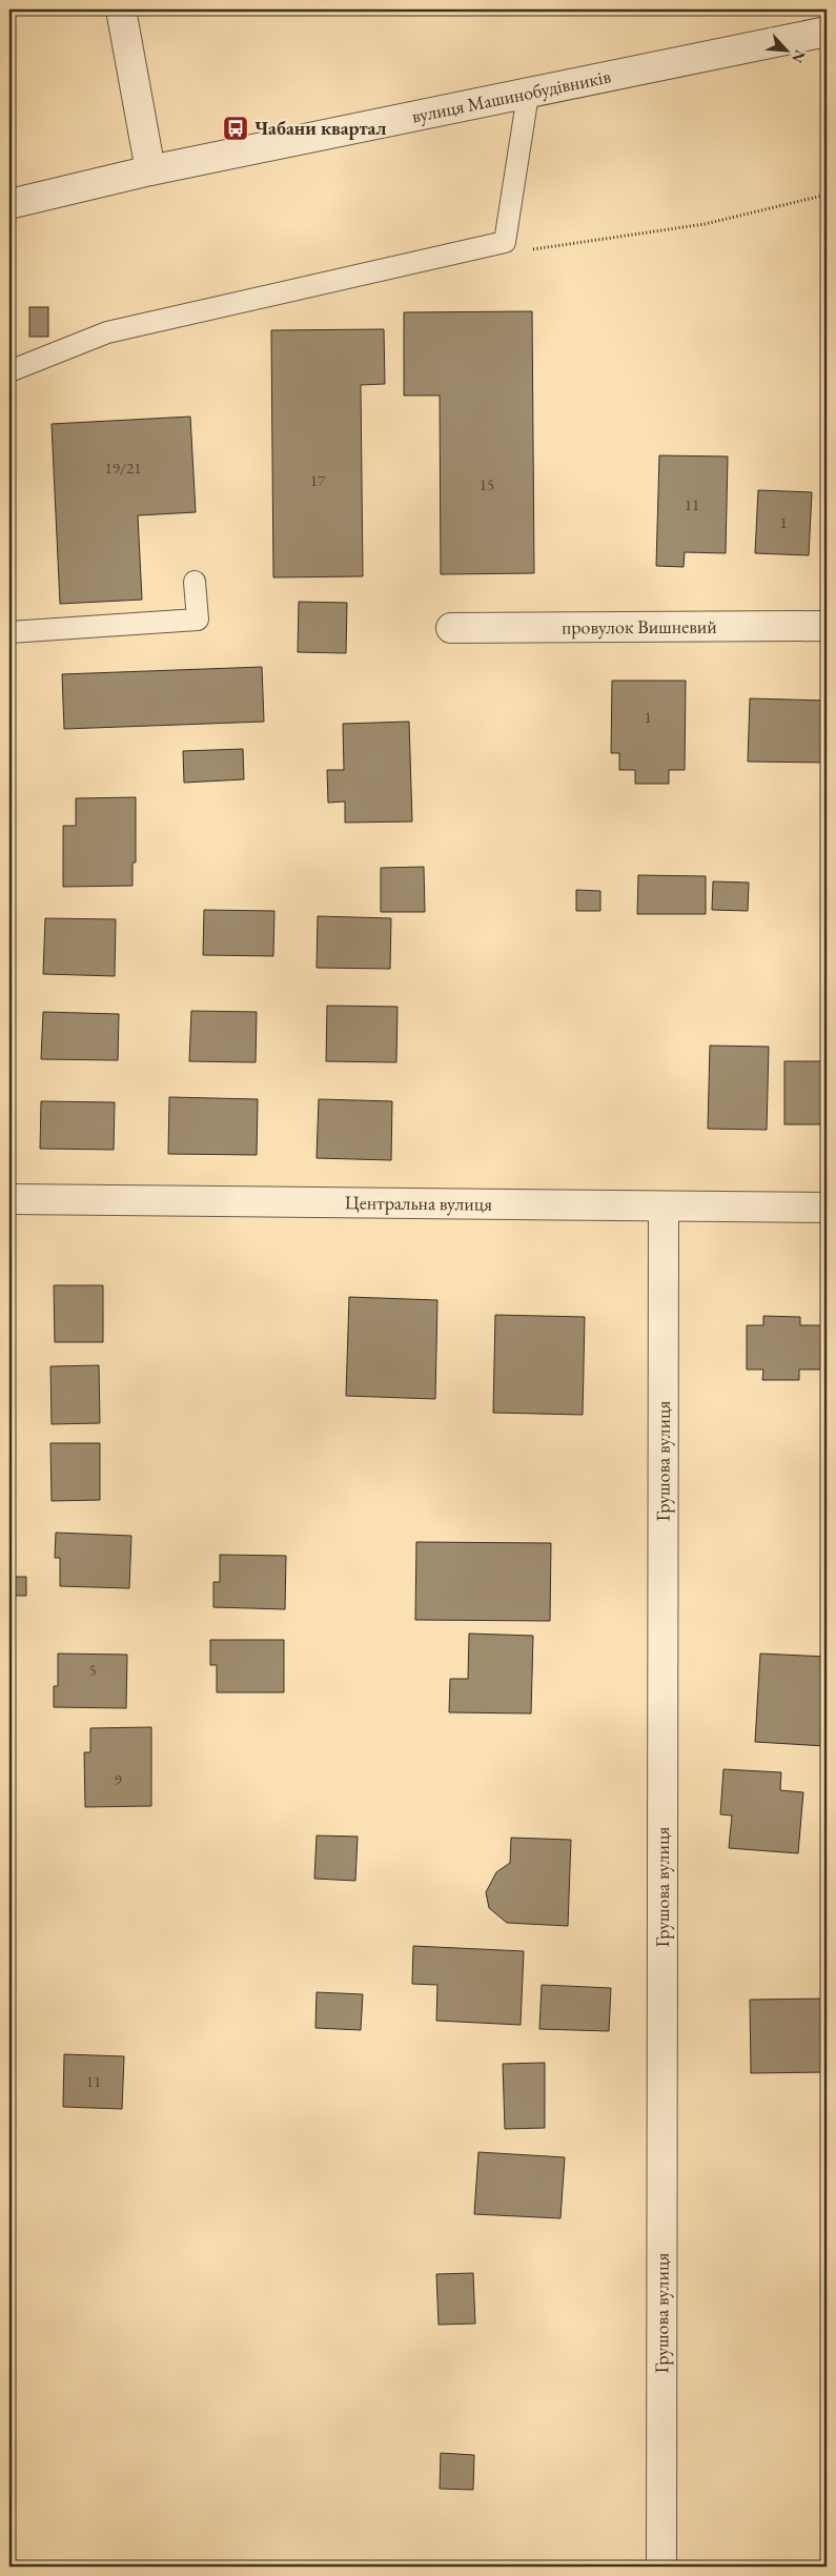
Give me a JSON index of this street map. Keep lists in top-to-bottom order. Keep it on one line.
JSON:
{"streets":{"street":["вулиця Машинобудівників","провулок Вишневий","Центральна вулиця","Грушова вулиця"]},"crossings":[["Центральна вулиця","Грушова вулиця"]],"places":{"bus stop":["Чабани квартал"]},"house_numbers":["19/21","17","15","11","1","1","5","9","11"],"north":"bottom right"}
